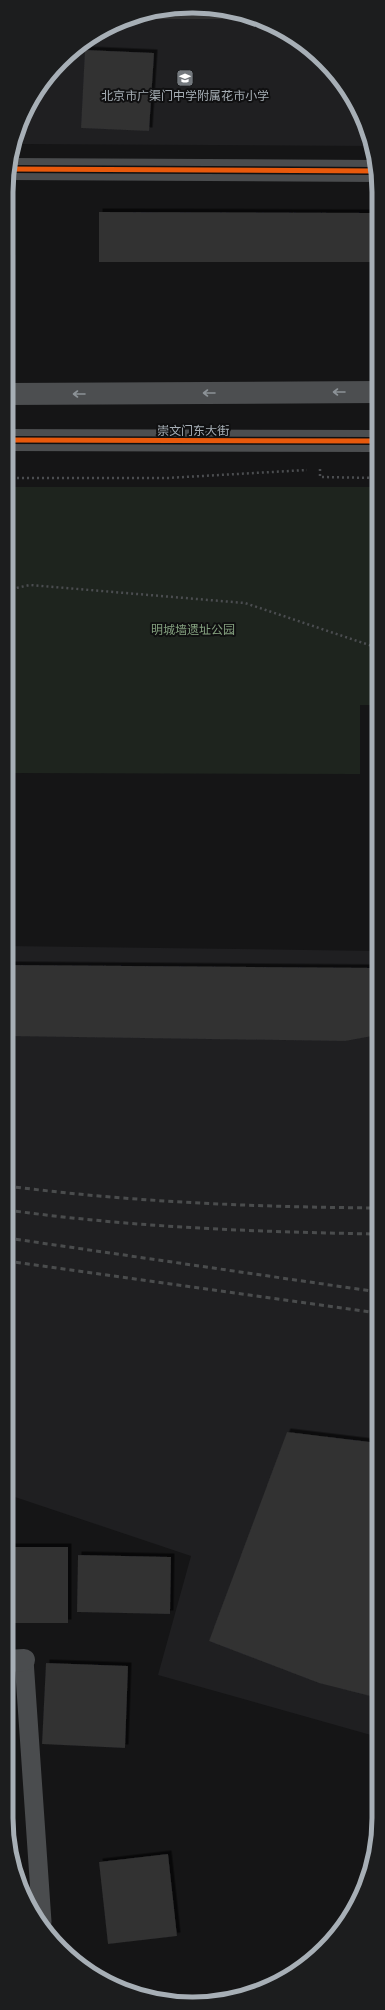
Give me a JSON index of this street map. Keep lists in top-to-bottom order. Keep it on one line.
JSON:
{"streets":{"main road":["崇文门东大街"]},"parks":["明城墙遗址公园"],"places":{"school or university":["北京市广渠门中学附属花市小学"]}}
